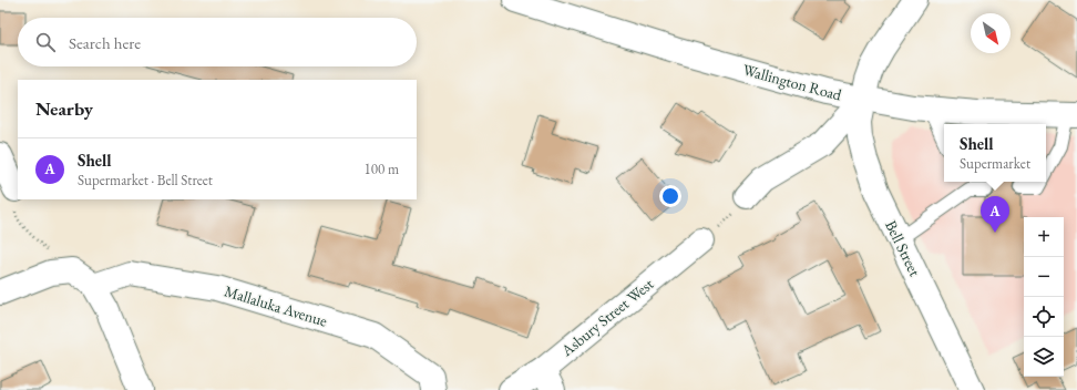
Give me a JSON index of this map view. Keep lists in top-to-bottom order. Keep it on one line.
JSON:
{"streets":{"street":["Wallington Road","Bell Street","Mallaluka Avenue","Asbury Street West"]},"crossings":[["Wallington Road","Bell Street"]],"north":"bottom right","page":{"search":"Search here","heading":"Nearby","popup":["Shell","Supermarket"],"list":[{"mark":"A","name":"Shell","note":"Supermarket · Bell Street","value":"100 m"}],"pins":"A","map_buttons":["+","−"]}}
